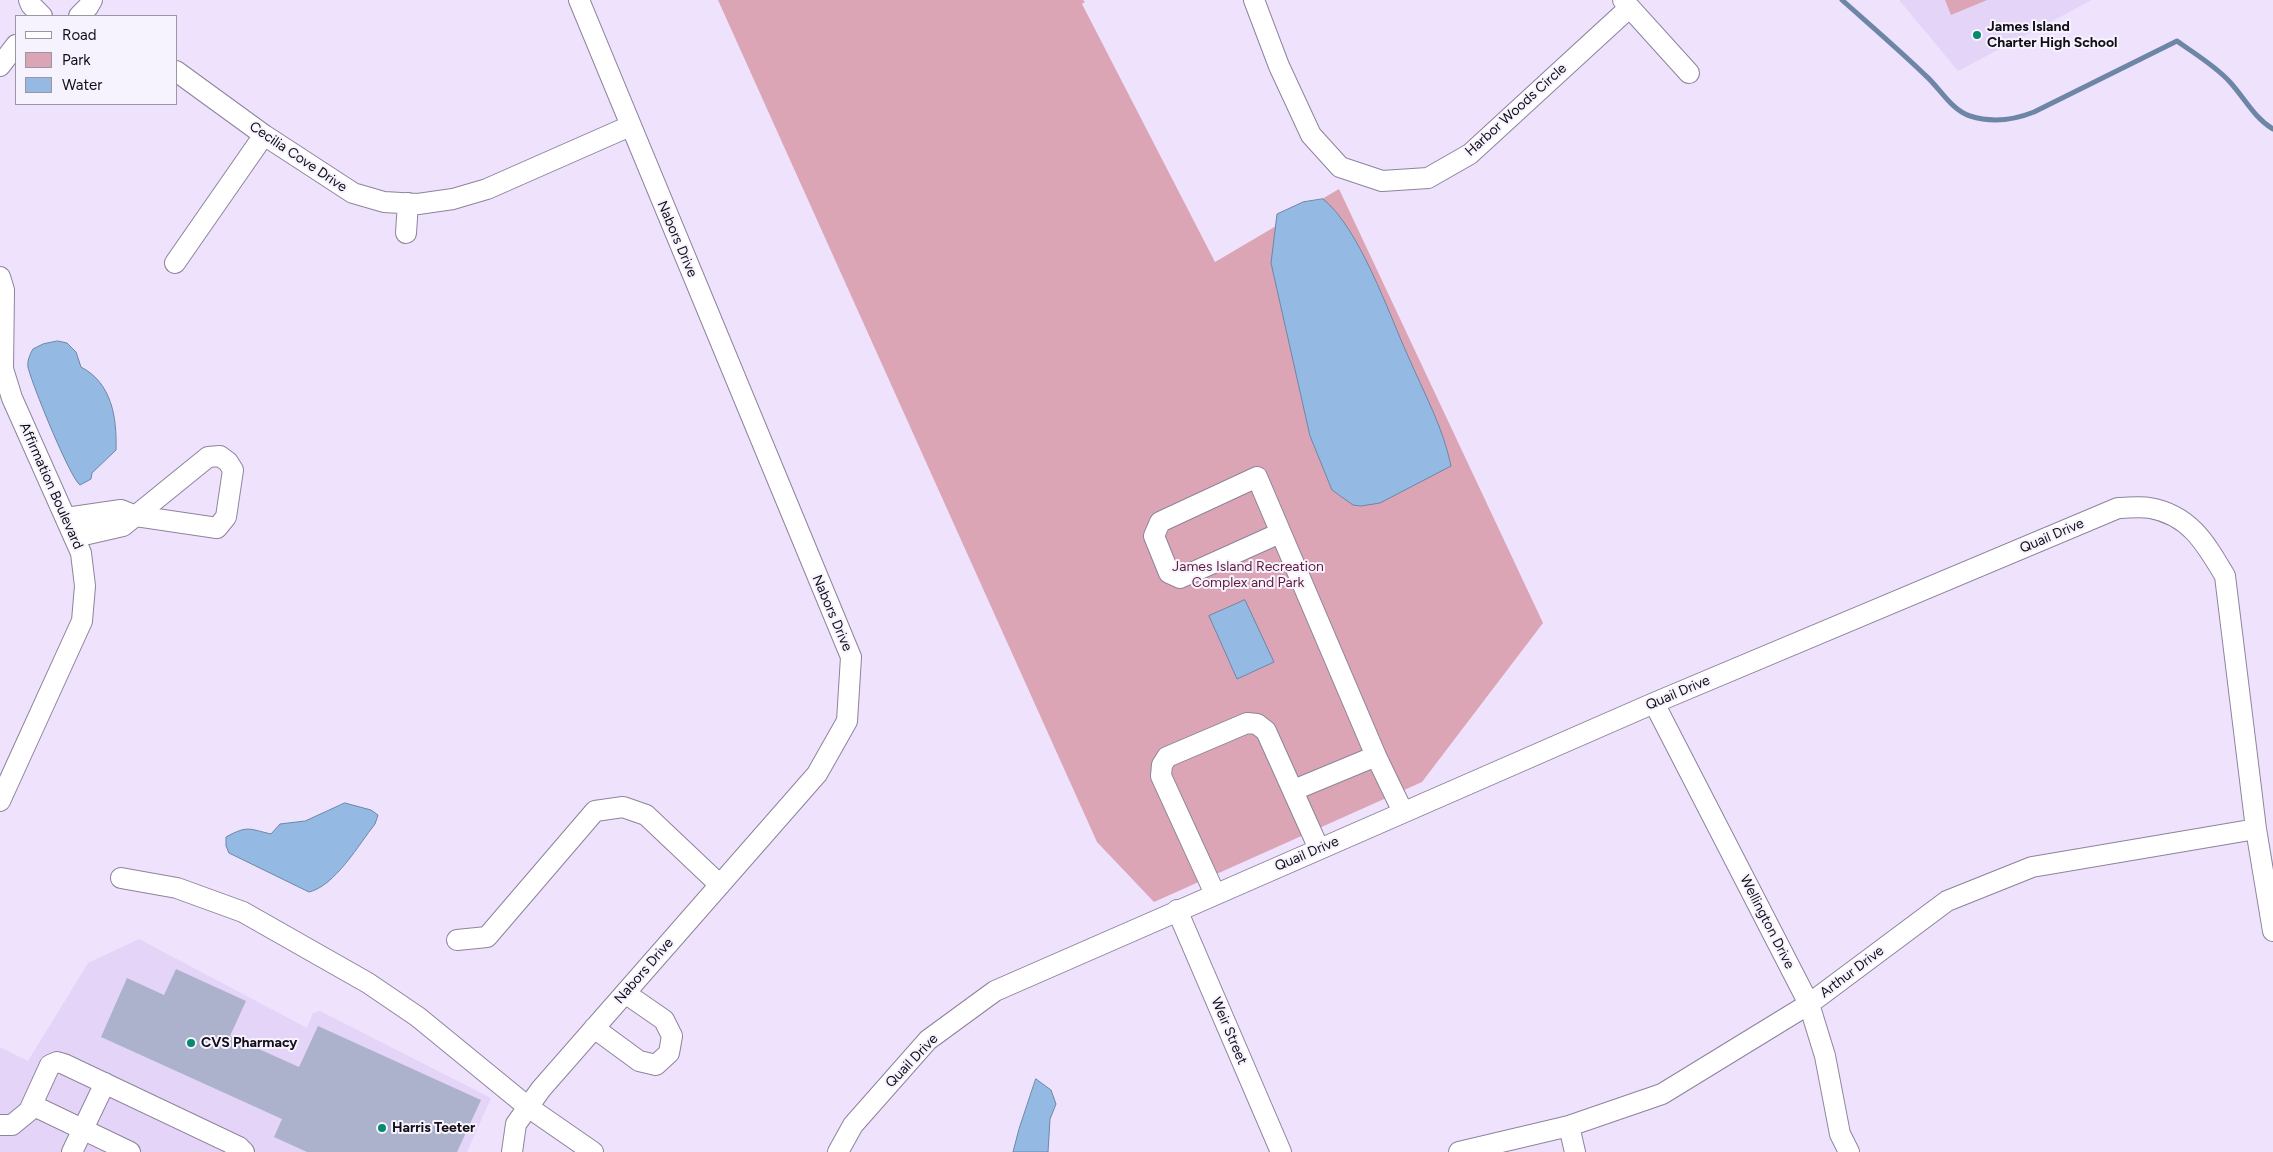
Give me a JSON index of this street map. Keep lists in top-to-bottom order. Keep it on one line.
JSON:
{"streets":{"street":["Harbor Woods Circle","Cecilia Cove Drive","Nabors Drive","Affirmation Boulevard","Quail Drive","Wellington Drive","Arthur Drive","Weir Street"]},"crossings":[["Cecilia Cove Drive","Nabors Drive"],["Quail Drive","Wellington Drive"],["Quail Drive","Arthur Drive"],["Quail Drive","Weir Street"],["Wellington Drive","Arthur Drive"]],"parks":["James Island Recreation Complex and Park"],"places":["James Island Charter High School","CVS Pharmacy","Harris Teeter"],"legend":["Road","Park","Water"]}
